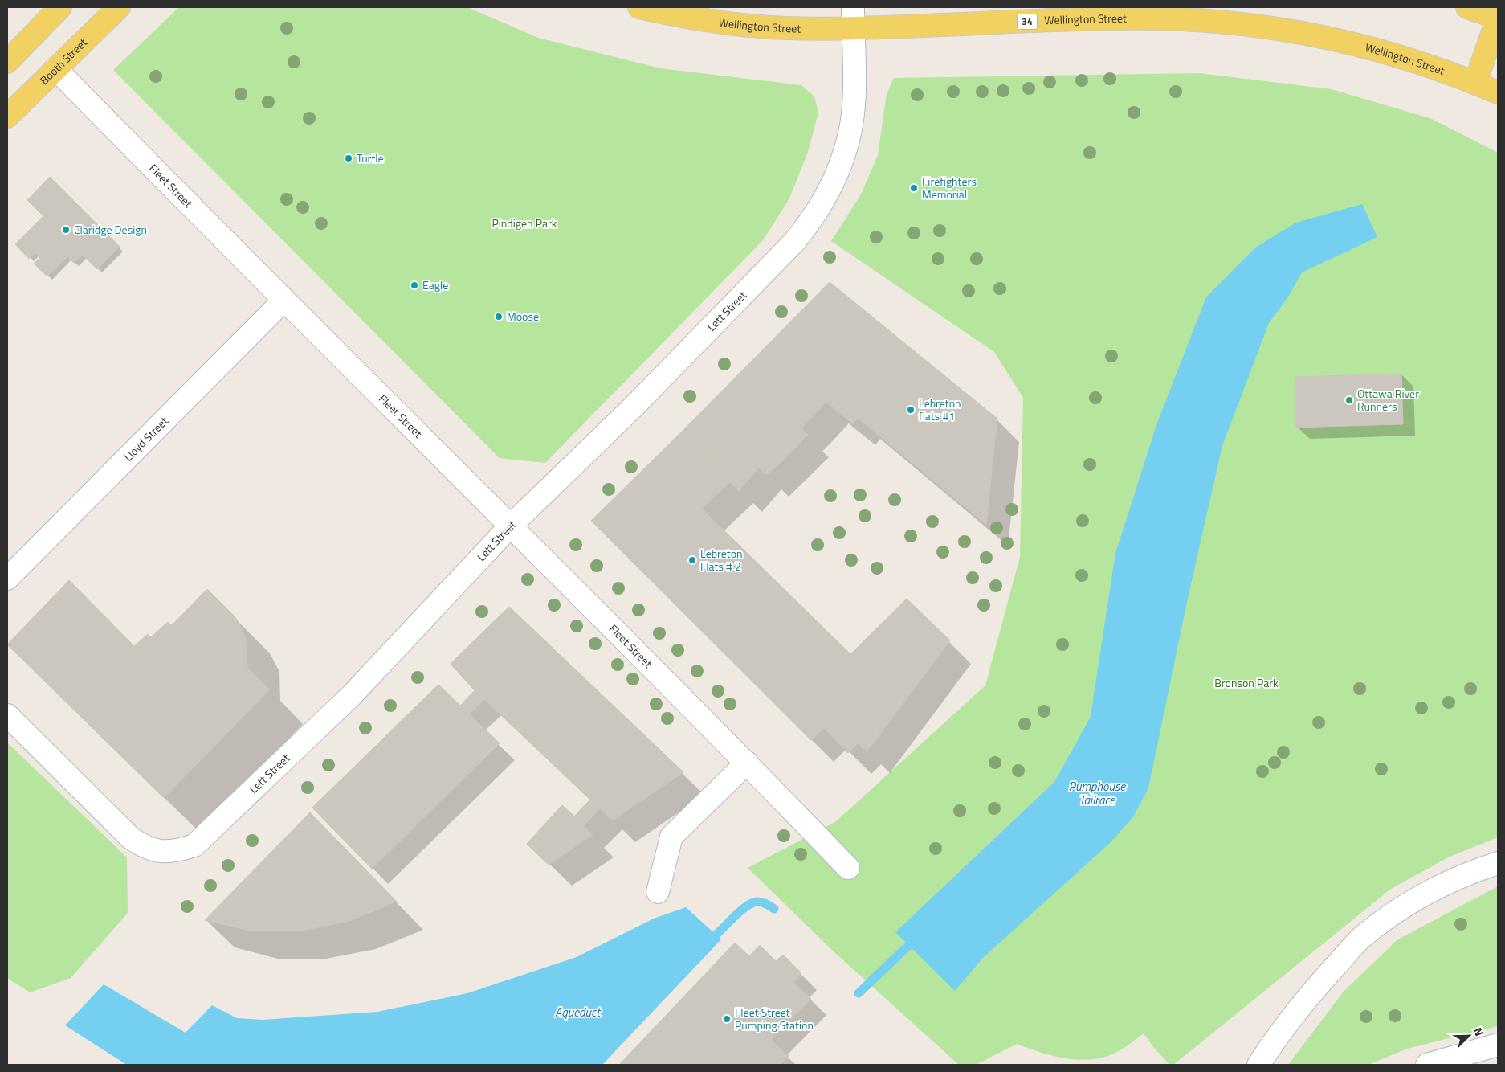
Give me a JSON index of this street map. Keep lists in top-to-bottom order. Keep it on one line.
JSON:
{"streets":{"main road":["Wellington Street","34","Booth Street"],"street":["Fleet Street","Lett Street","Lloyd Street"]},"crossings":[["Wellington Street","Lett Street"],["Booth Street","Fleet Street"],["Fleet Street","Lett Street"],["Fleet Street","Lloyd Street"]],"water":["Pumphouse Tailrace","Aqueduct"],"parks":["Pindigen Park","Bronson Park"],"places":["Turtle","Firefighters Memorial","Claridge Design","Eagle","Moose","Ottawa River Runners","Lebreton flats #1","Lebreton Flats # 2","Fleet Street Pumping Station"],"north":"top right"}
